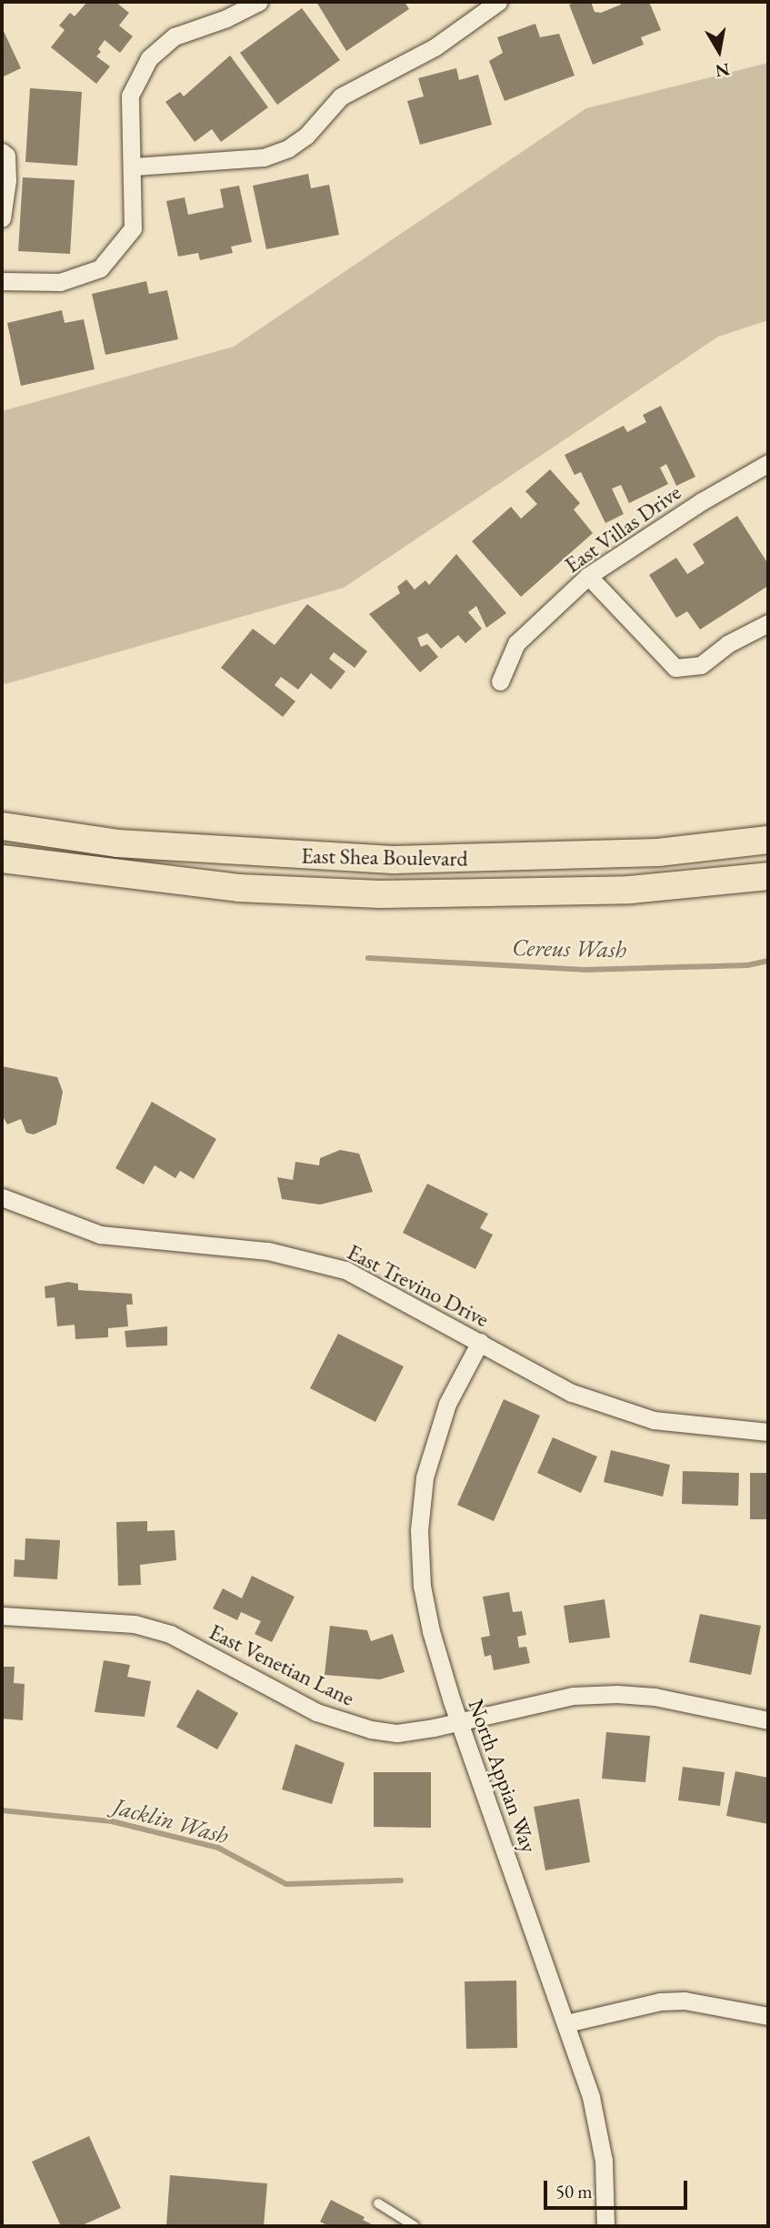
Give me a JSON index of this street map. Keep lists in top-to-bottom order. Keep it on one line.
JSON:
{"streets":{"main road":["East Shea Boulevard"],"street":["East Villas Drive","East Trevino Drive","East Venetian Lane","North Appian Way"]},"crossings":[["East Trevino Drive","North Appian Way"],["East Venetian Lane","North Appian Way"]],"water":["Cereus Wash","Jacklin Wash"],"scale_bar":"50 m","north":"bottom"}
